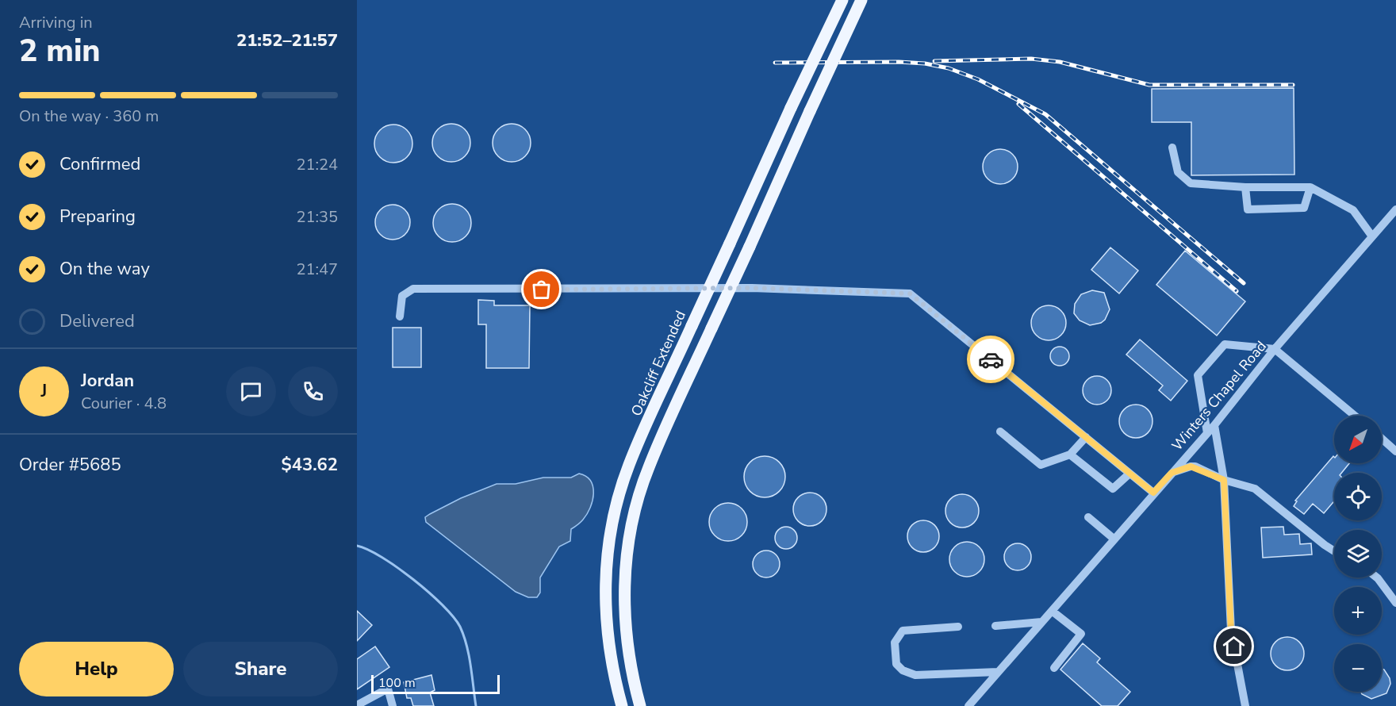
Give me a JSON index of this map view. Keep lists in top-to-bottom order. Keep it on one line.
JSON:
{"streets":{"main road":["Oakcliff Extended"],"street":["Winters Chapel Road"]},"scale_bar":"100 m","north":"bottom left","page":{"heading":["2 min","Arriving in","21:52–21:57"],"panel":["Jordan","Courier · 4.8","Order #5685","$43.62"],"bar":"On the way · 360 m","list":[["Confirmed","21:24"],["Preparing","21:35"],["On the way","21:47"],"Delivered"],"round":"J","map_buttons":["+","−"],"buttons":["Help","Share"],"scale":"100 m"}}
